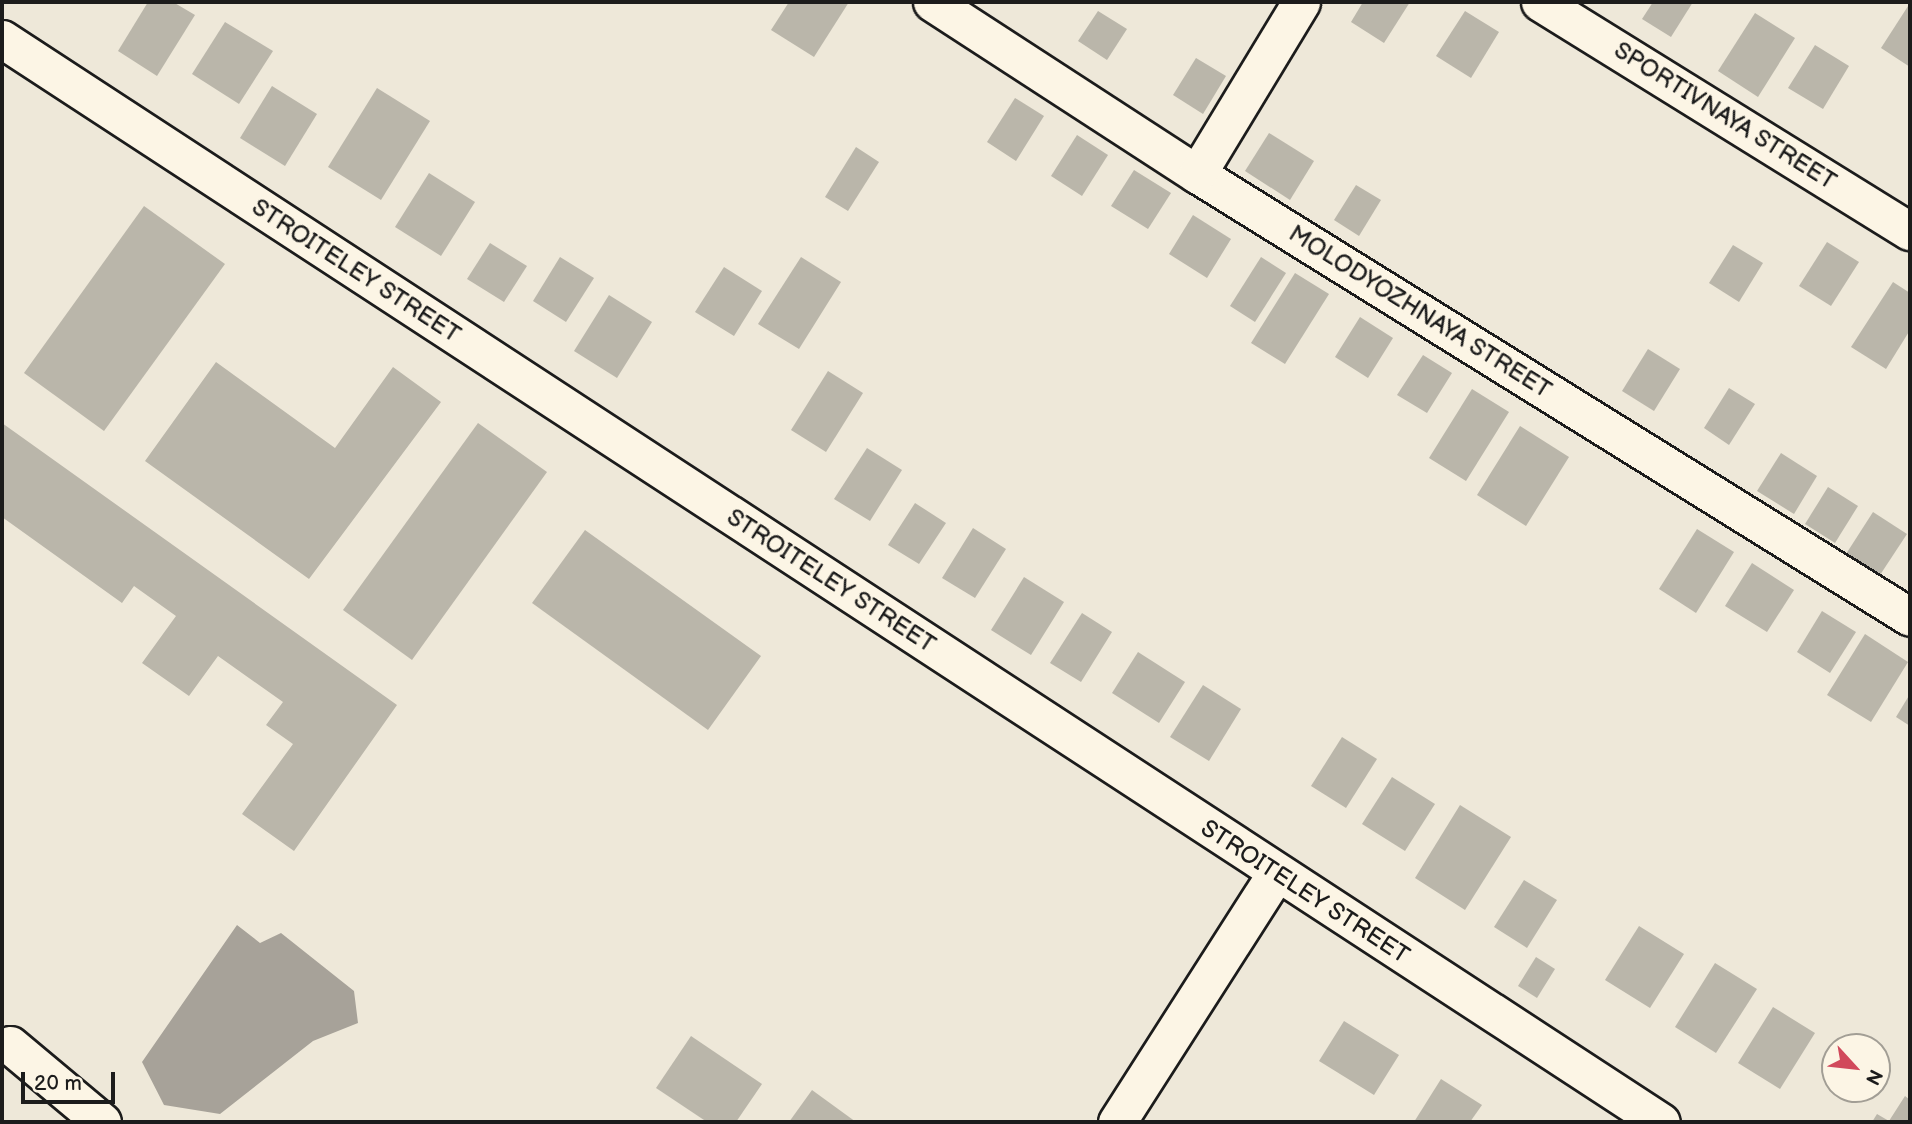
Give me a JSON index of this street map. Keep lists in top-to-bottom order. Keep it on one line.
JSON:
{"streets":{"street":["SPORTIVNAYA STREET","STROITELEY STREET","MOLODYOZHNAYA STREET"]},"scale_bar":"20 m","north":"bottom right"}
